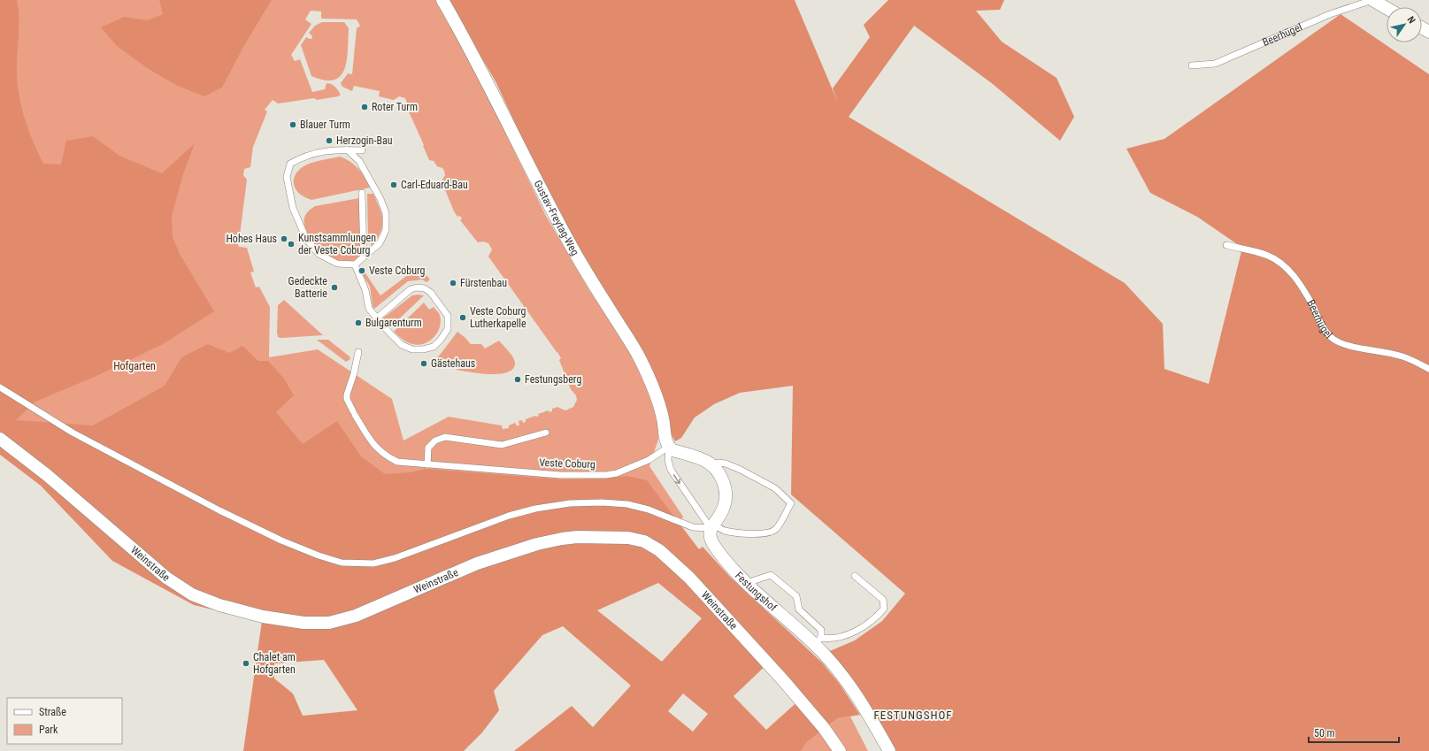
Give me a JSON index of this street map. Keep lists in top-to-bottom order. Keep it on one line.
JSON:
{"streets":{"street":["Beerhügel","Gustav-Freytag-Weg","Weinstraße","Festungshof"],"lane":["Veste Coburg"]},"crossings":[["Gustav-Freytag-Weg","Veste Coburg"]],"districts":["FESTUNGSHOF"],"parks":["Hofgarten"],"places":["Roter Turm","Blauer Turm","Herzogin-Bau","Carl-Eduard-Bau","Hohes Haus","Kunstsammlungen der Veste Coburg","Veste Coburg","Fürstenbau","Gedeckte Batterie","Veste Coburg Lutherkapelle","Bulgarenturm","Gästehaus","Festungsberg","Chalet am Hofgarten"],"legend":["Straße","Park"],"scale_bar":"50 m","north":"top right"}
